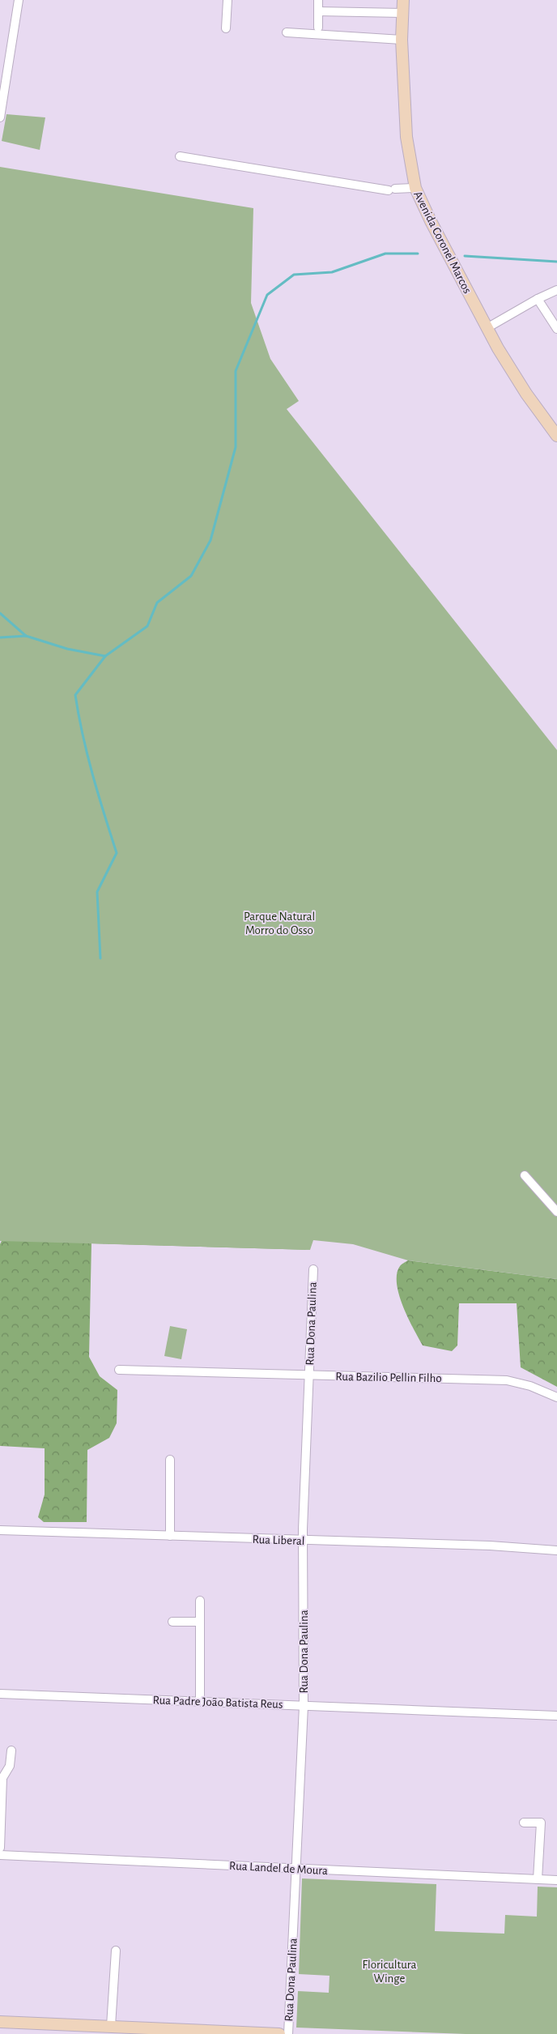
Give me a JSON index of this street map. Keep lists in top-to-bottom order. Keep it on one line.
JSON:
{"streets":{"main road":["Avenida Coronel Marcos"],"street":["Rua Dona Paulina","Rua Bazilio Pellin Filho","Rua Liberal","Rua Padre João Batista Reus","Rua Landel de Moura"]},"crossings":[["Rua Dona Paulina","Rua Bazilio Pellin Filho"],["Rua Dona Paulina","Rua Liberal"],["Rua Dona Paulina","Rua Padre João Batista Reus"],["Rua Dona Paulina","Rua Landel de Moura"]],"parks":["Parque Natural Morro do Osso","Floricultura Winge"]}
